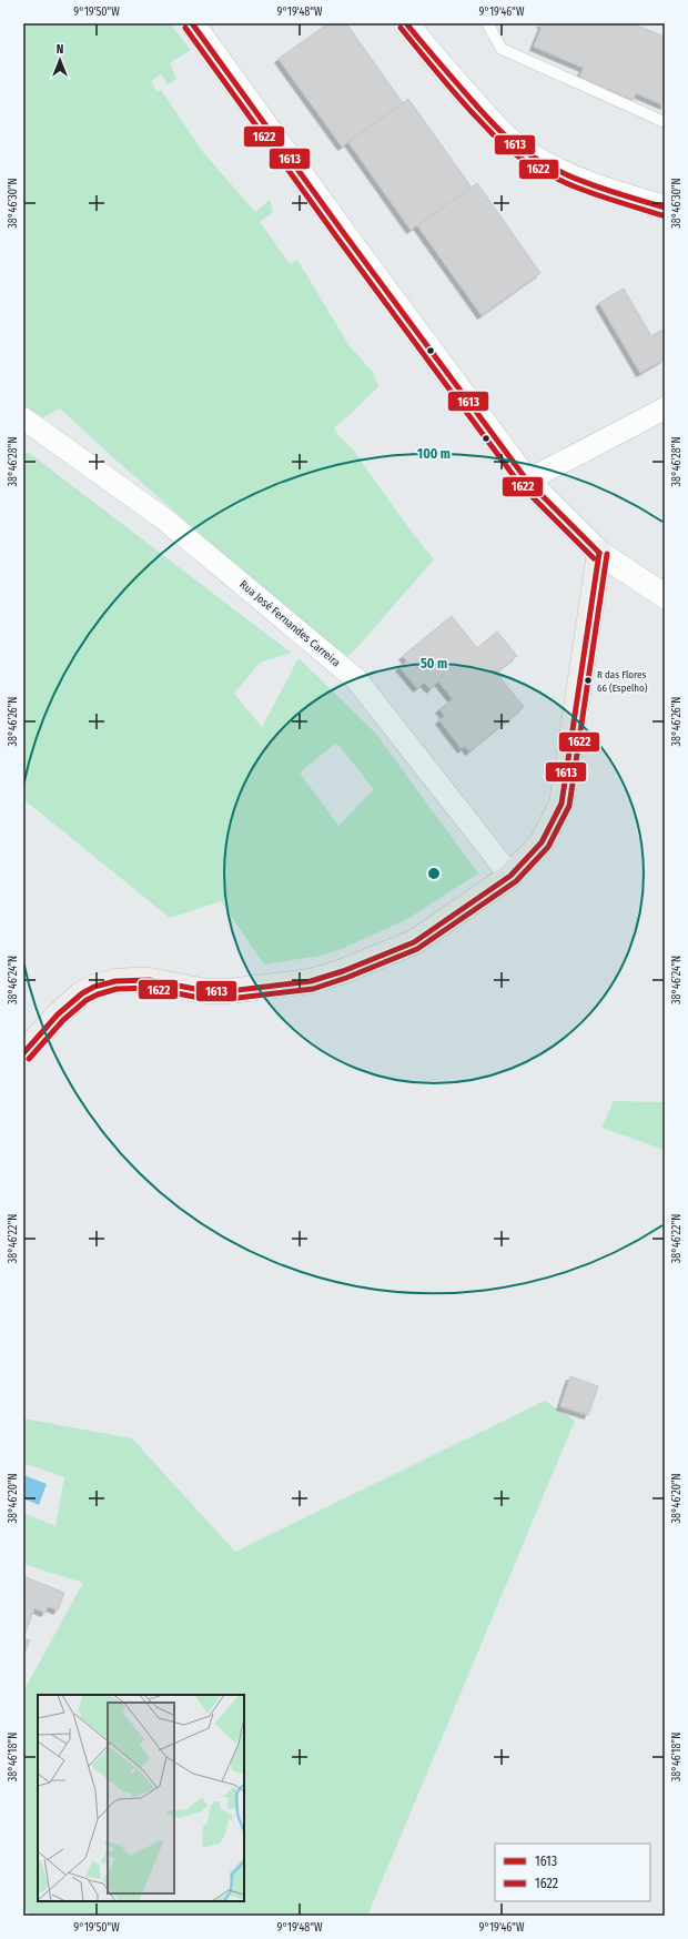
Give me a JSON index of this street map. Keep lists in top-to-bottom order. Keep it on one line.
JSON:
{"streets":{"street":["Rua José Fernandes Carreira"]},"places":["R das Flores 66 (Espelho)"],"lines":["transit line 1613","transit line 1622"],"legend":["1613","1622"],"north":"top","coordinates":["9°19'50\"W","9°19'48\"W","9°19'46\"W","38°46'30\"N","38°46'28\"N","38°46'26\"N","38°46'24\"N","38°46'22\"N","38°46'20\"N","38°46'18\"N"],"rings":["100 m","50 m"]}
